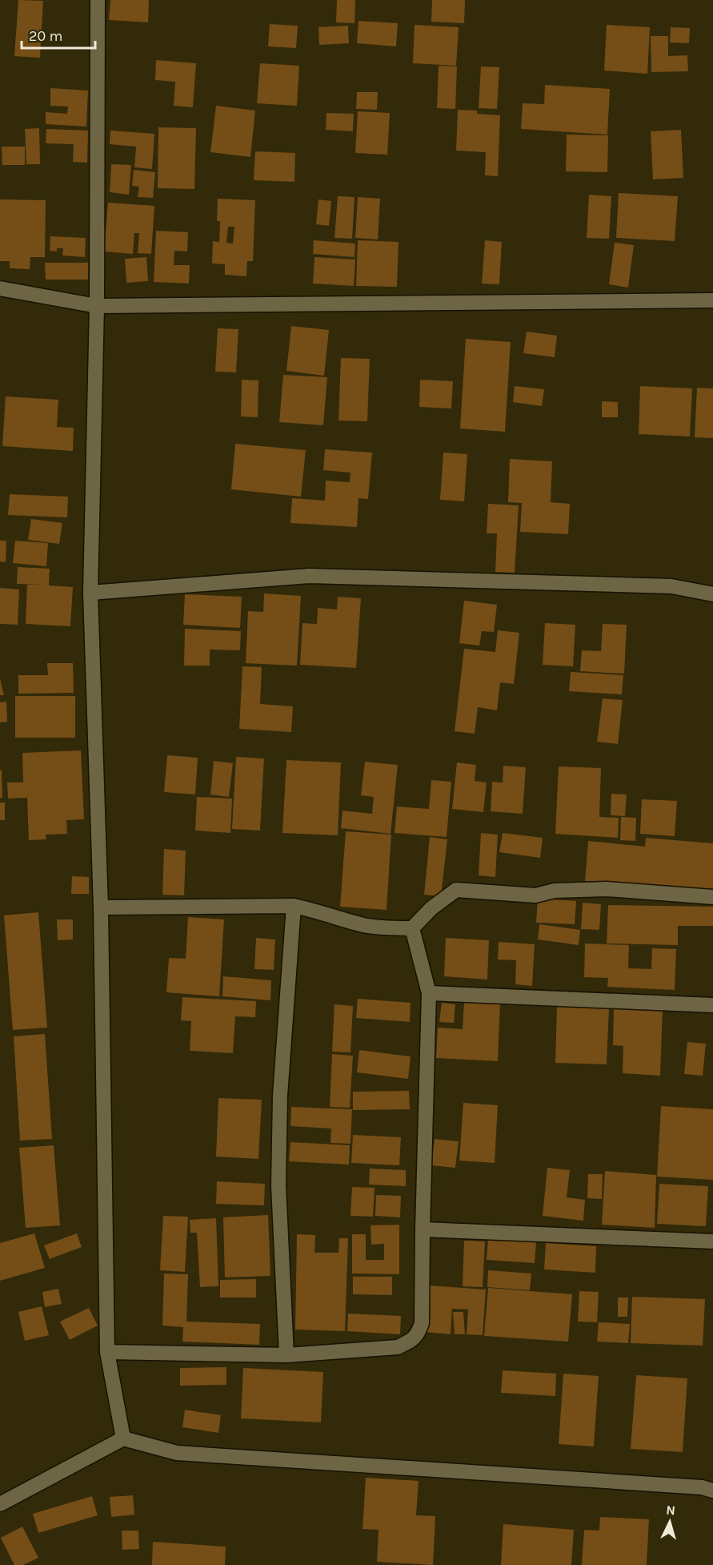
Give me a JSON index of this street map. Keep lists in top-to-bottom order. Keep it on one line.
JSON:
{"scale_bar":"20 m","north":"top"}
